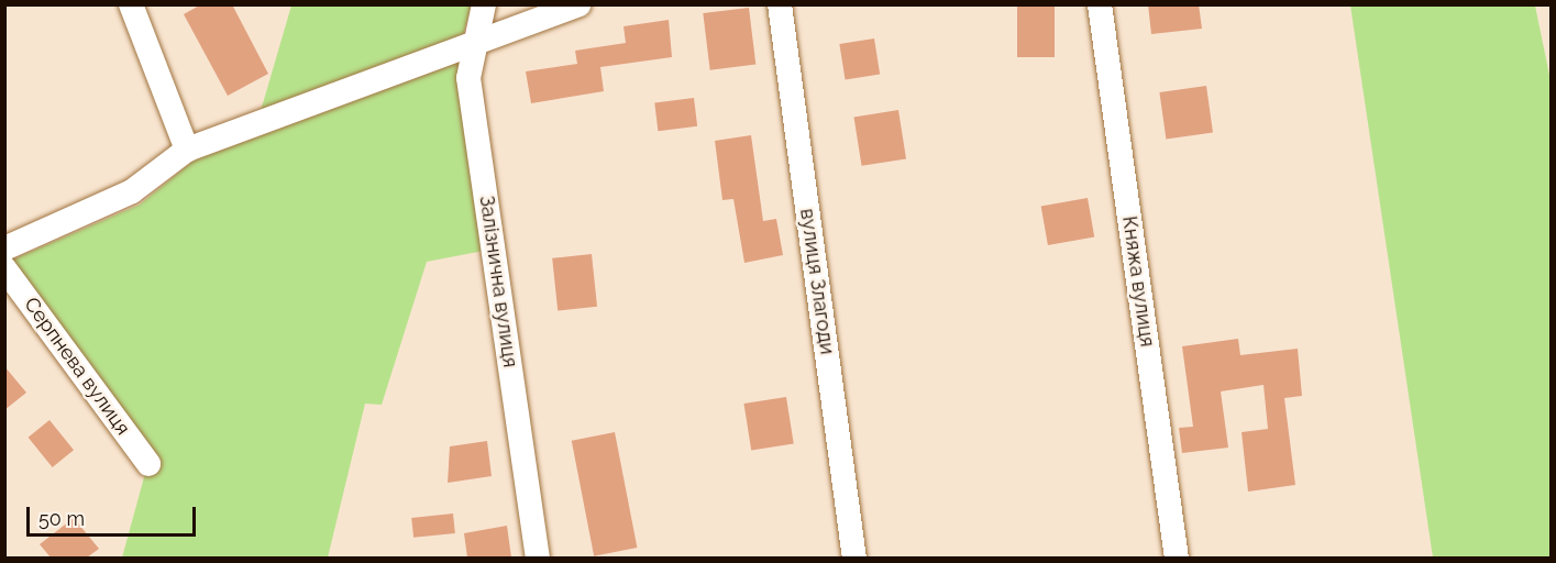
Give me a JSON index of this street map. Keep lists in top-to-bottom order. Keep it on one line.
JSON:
{"streets":{"street":["Залізнична вулиця","вулиця Злагоди","Княжа вулиця","Серпнева вулиця"]},"scale_bar":"50 m"}
